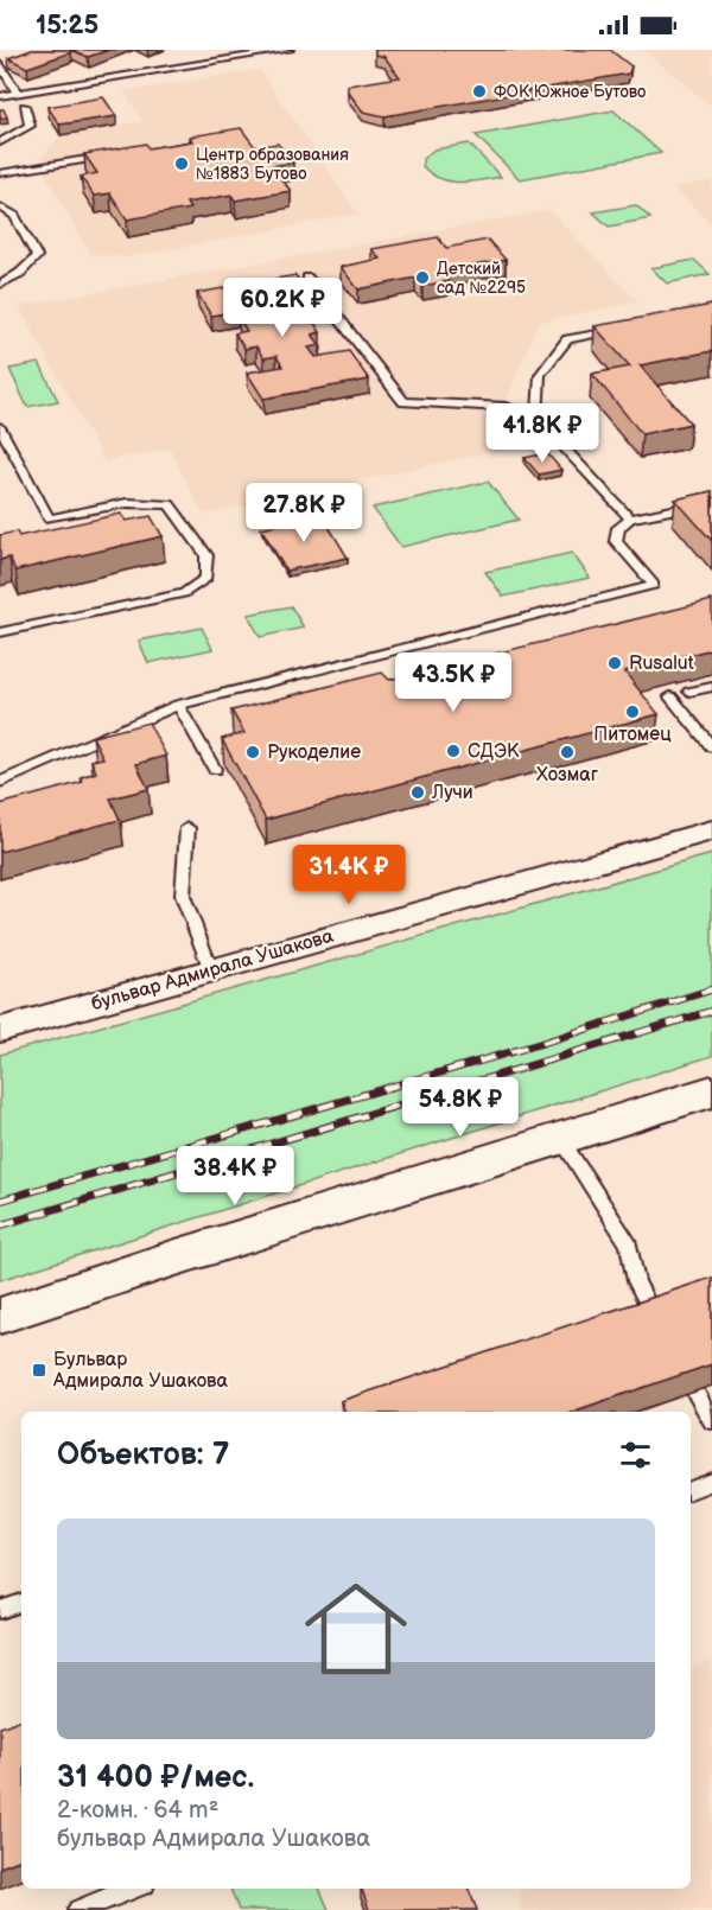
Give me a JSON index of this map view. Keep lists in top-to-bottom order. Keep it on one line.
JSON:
{"streets":{"street":["бульвар Адмирала Ушакова"]},"places":{"other":["ФОК Южное Бутово","Центр образования №1883 Бутово","Детский сад №2295","Rusalut","Питомец","СДЭК","Рукоделие","Хозмаг","Лучи"],"transit":["Бульвар Адмирала Ушакова"]},"page":{"status":"15:25","price":["60.2K ₽","41.8K ₽","27.8K ₽","43.5K ₽","31.4K ₽","54.8K ₽","38.4K ₽"],"heading":"Объектов: 7","list":[{"name":"31 400 ₽/мес.","note":"2-комн. · 64 m² · бульвар Адмирала Ушакова"}]}}
